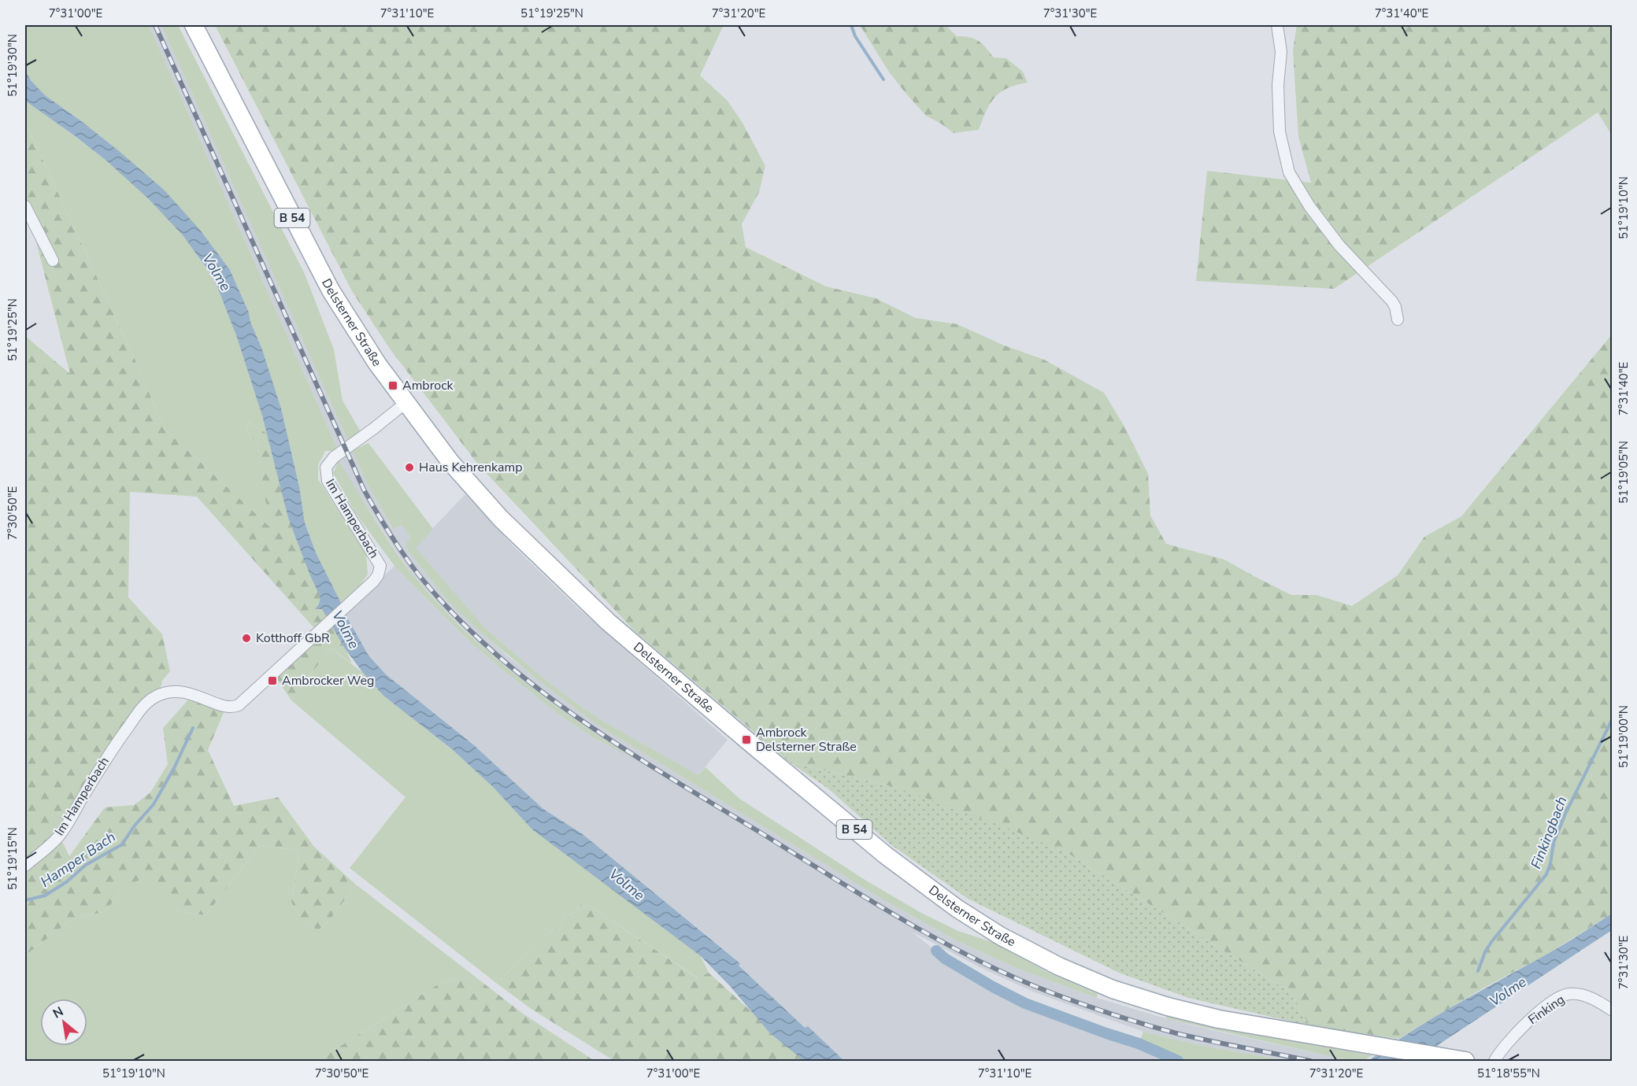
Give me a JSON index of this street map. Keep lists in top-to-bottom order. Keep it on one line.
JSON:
{"streets":{"main road":["B 54","Delsterner Straße"],"street":["Im Hamperbach","Finking"]},"crossings":[["Delsterner Straße","Im Hamperbach"]],"water":["Volme","Finkingbach","Hamper Bach"],"places":{"transit":["Ambrock","Ambrocker Weg","Ambrock Delsterner Straße"],"other":["Haus Kehrenkamp","Kotthoff GbR"]},"north":"top left","coordinates":["7°31'00\"E","7°31'10\"E","51°19'25\"N","7°31'20\"E","7°31'30\"E","7°31'40\"E","51°19'30\"N","51°19'10\"N","51°19'05\"N","7°30'50\"E","51°19'00\"N","51°19'15\"N","51°18'55\"N"]}
